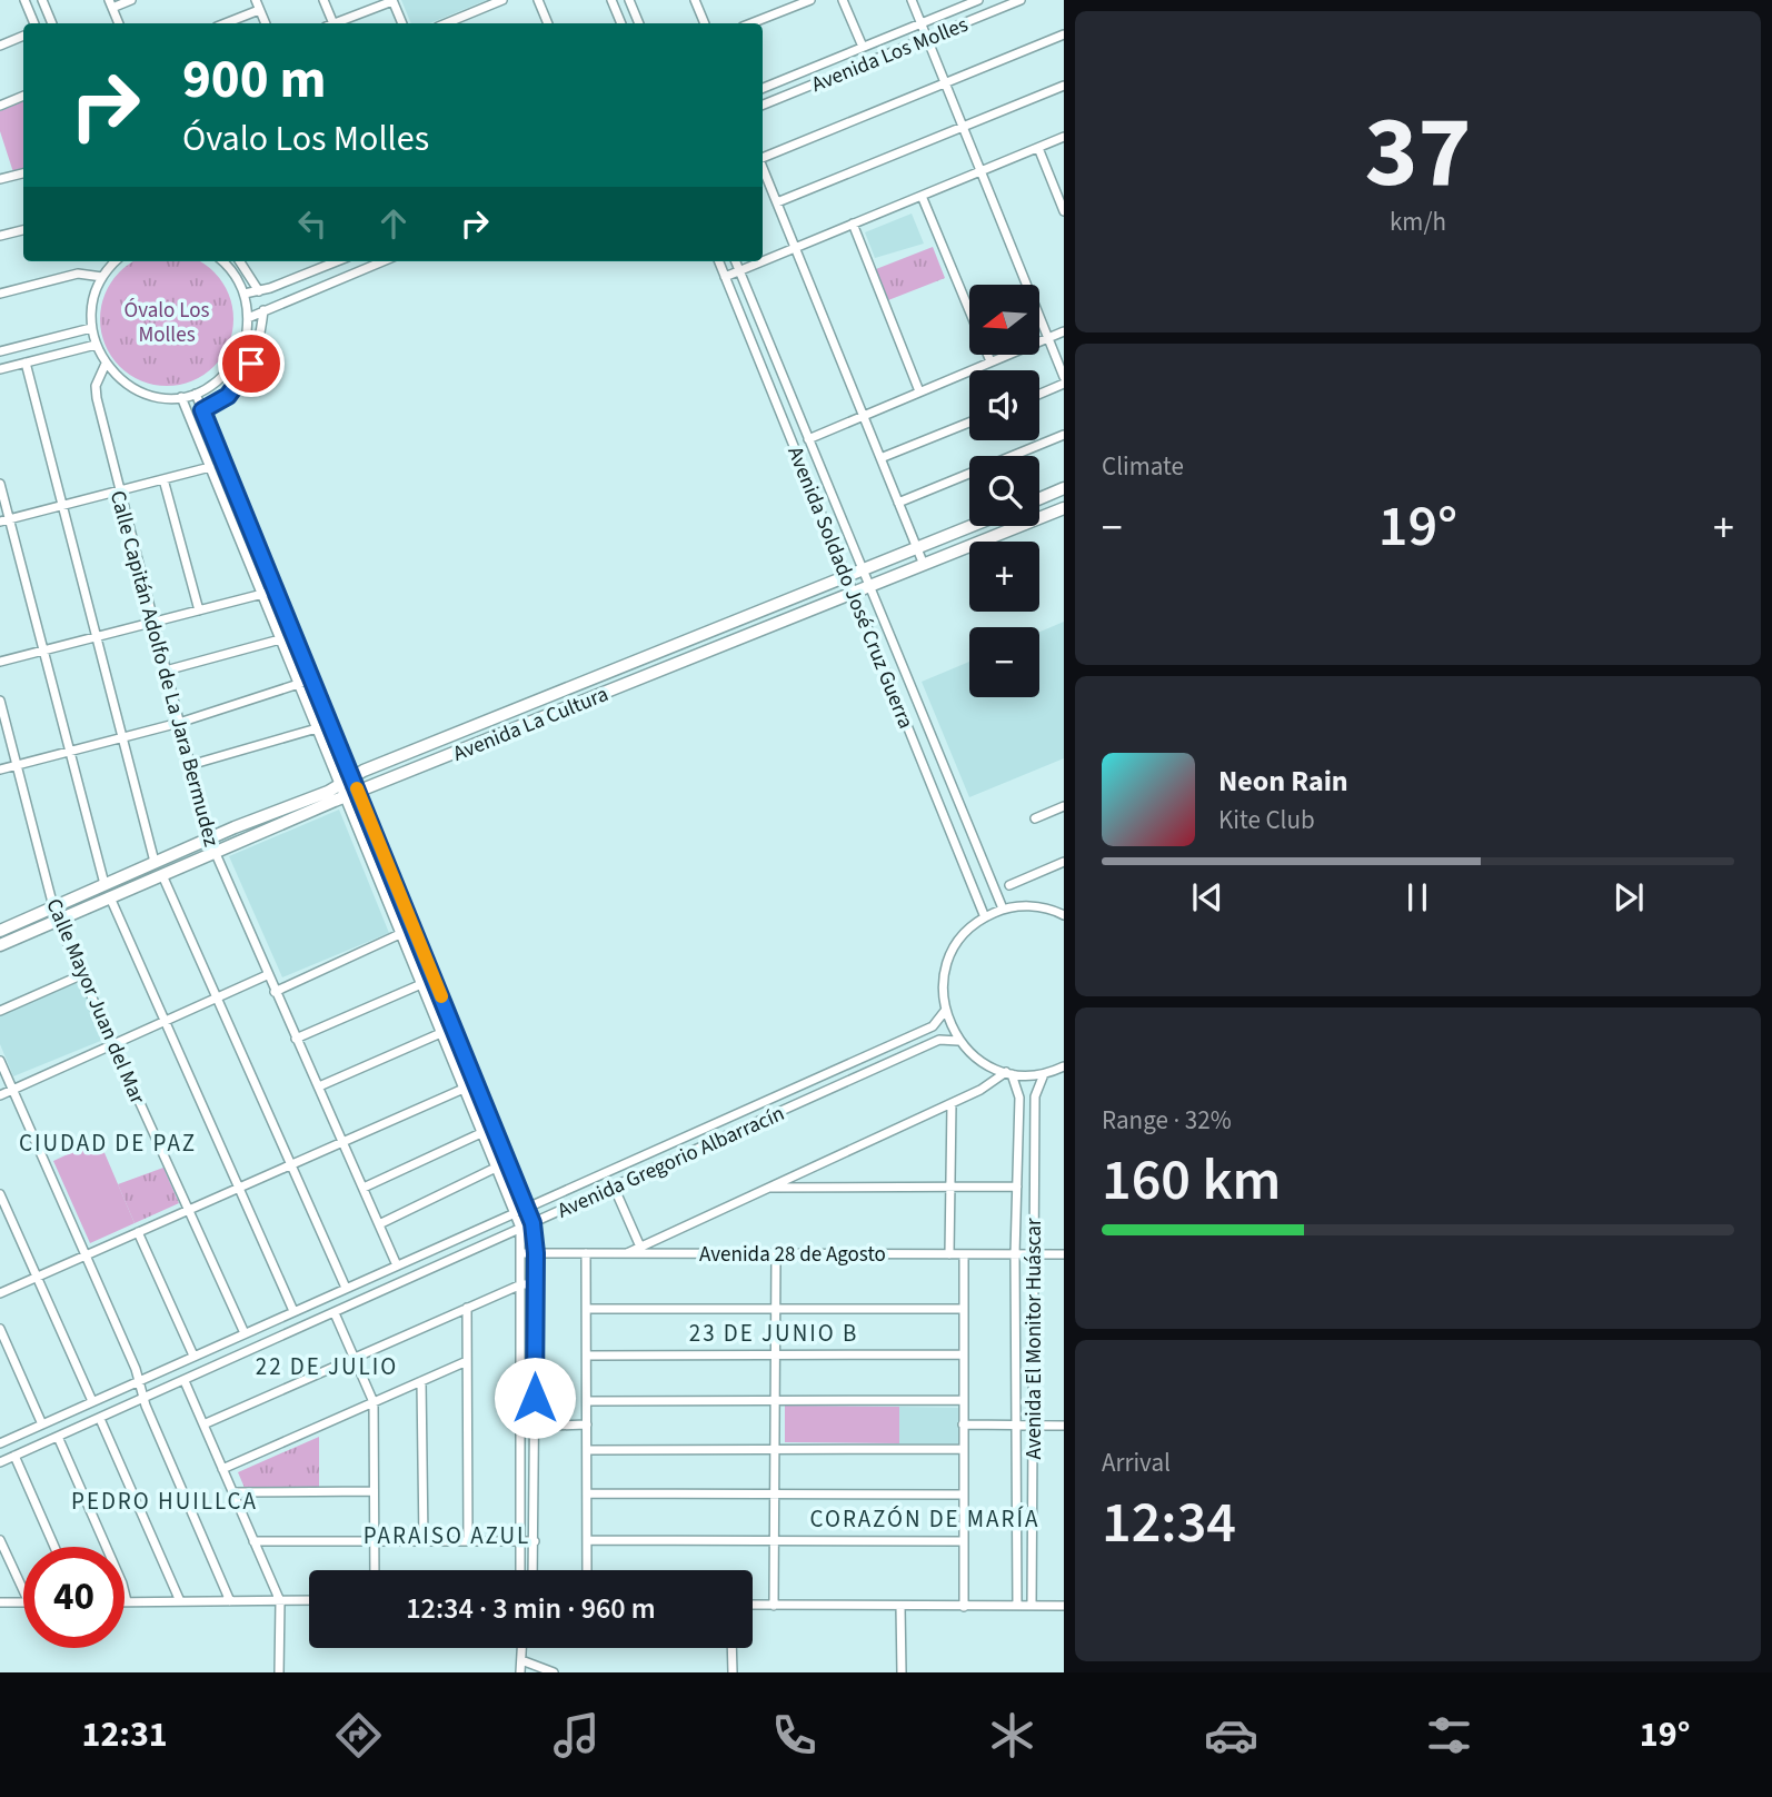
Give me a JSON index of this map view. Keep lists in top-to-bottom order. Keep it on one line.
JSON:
{"streets":{"main road":["Avenida La Cultura"],"street":["Avenida Los Molles","Avenida Soldado José Cruz Guerra","Calle Capitán Adolfo de La Jara Bermudez","Calle Mayor Juan del Mar","Avenida Gregorio Albarracín","Avenida 28 de Agosto","Avenida El Monitor Huáscar"]},"crossings":[["Avenida Soldado José Cruz Guerra","Avenida La Cultura"],["Calle Capitán Adolfo de La Jara Bermudez","Avenida La Cultura"],["Calle Capitán Adolfo de La Jara Bermudez","Avenida Gregorio Albarracín"],["Avenida La Cultura","Calle Mayor Juan del Mar"],["Calle Mayor Juan del Mar","Avenida Gregorio Albarracín"],["Avenida 28 de Agosto","Avenida El Monitor Huáscar"]],"districts":["CIUDAD DE PAZ","23 DE JUNIO B","22 DE JULIO","PEDRO HUILLCA","CORAZÓN DE MARÍA","PARAISO AZUL"],"parks":["Óvalo Los Molles"],"north":"left","page":{"tile":[["37","km/h"],"Climate",["Range · 32%","160 km"],["Arrival","12:34"]],"turn":["900 m","Óvalo Los Molles"],"map_buttons":["+","−"],"heat":["−","19°","+"],"song":["Neon Rain","Kite Club"],"limit":"40","trip":"12:34 · 3 min · 960 m","tabs":["12:31","19°"]}}
